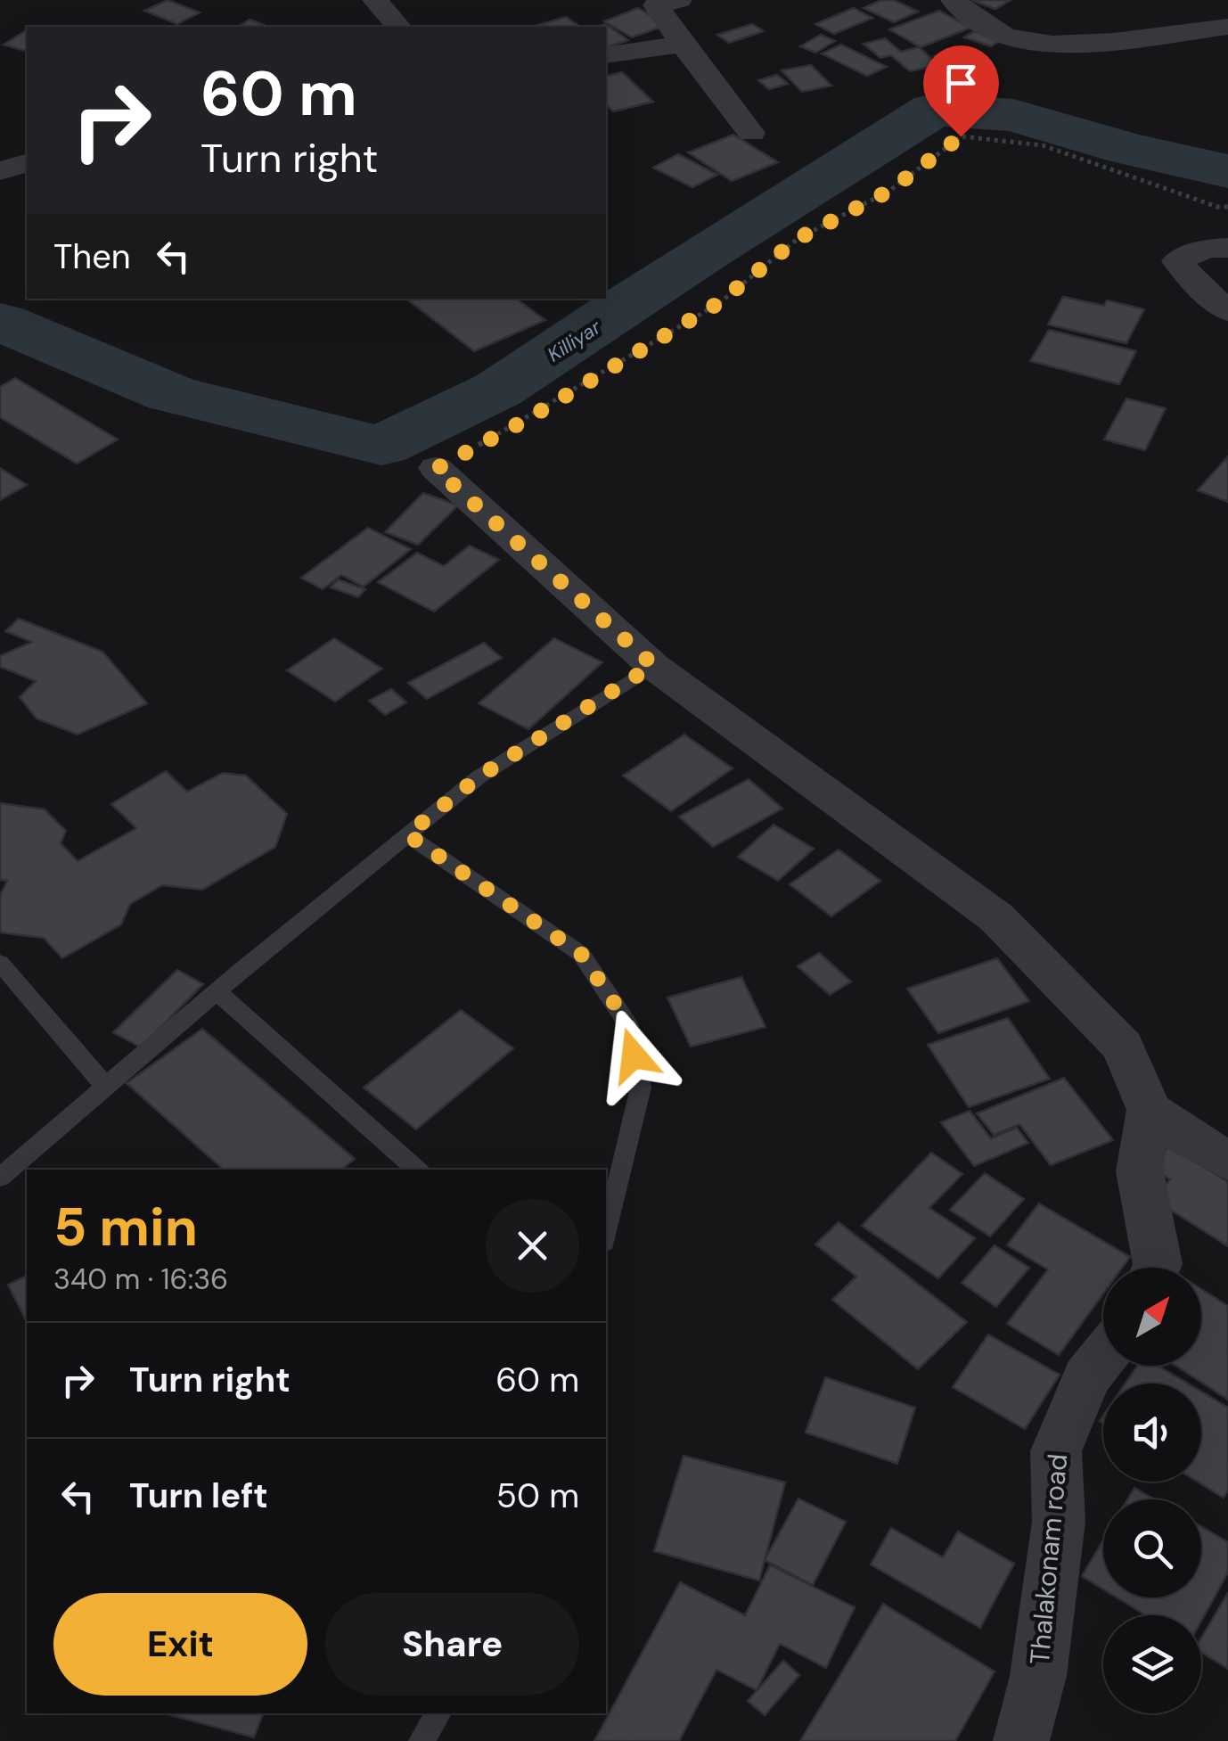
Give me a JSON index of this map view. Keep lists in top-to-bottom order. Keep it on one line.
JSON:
{"streets":{"street":["Thalakonam road"]},"water":["Killiyar"],"north":"top right","page":{"turn":["60 m","Turn right"],"then":"Then","heading":["5 min","340 m · 16:36"],"list":[{"name":"Turn right","value":"60 m"},{"name":"Turn left","value":"50 m"}],"buttons":["Exit","Share"]}}
